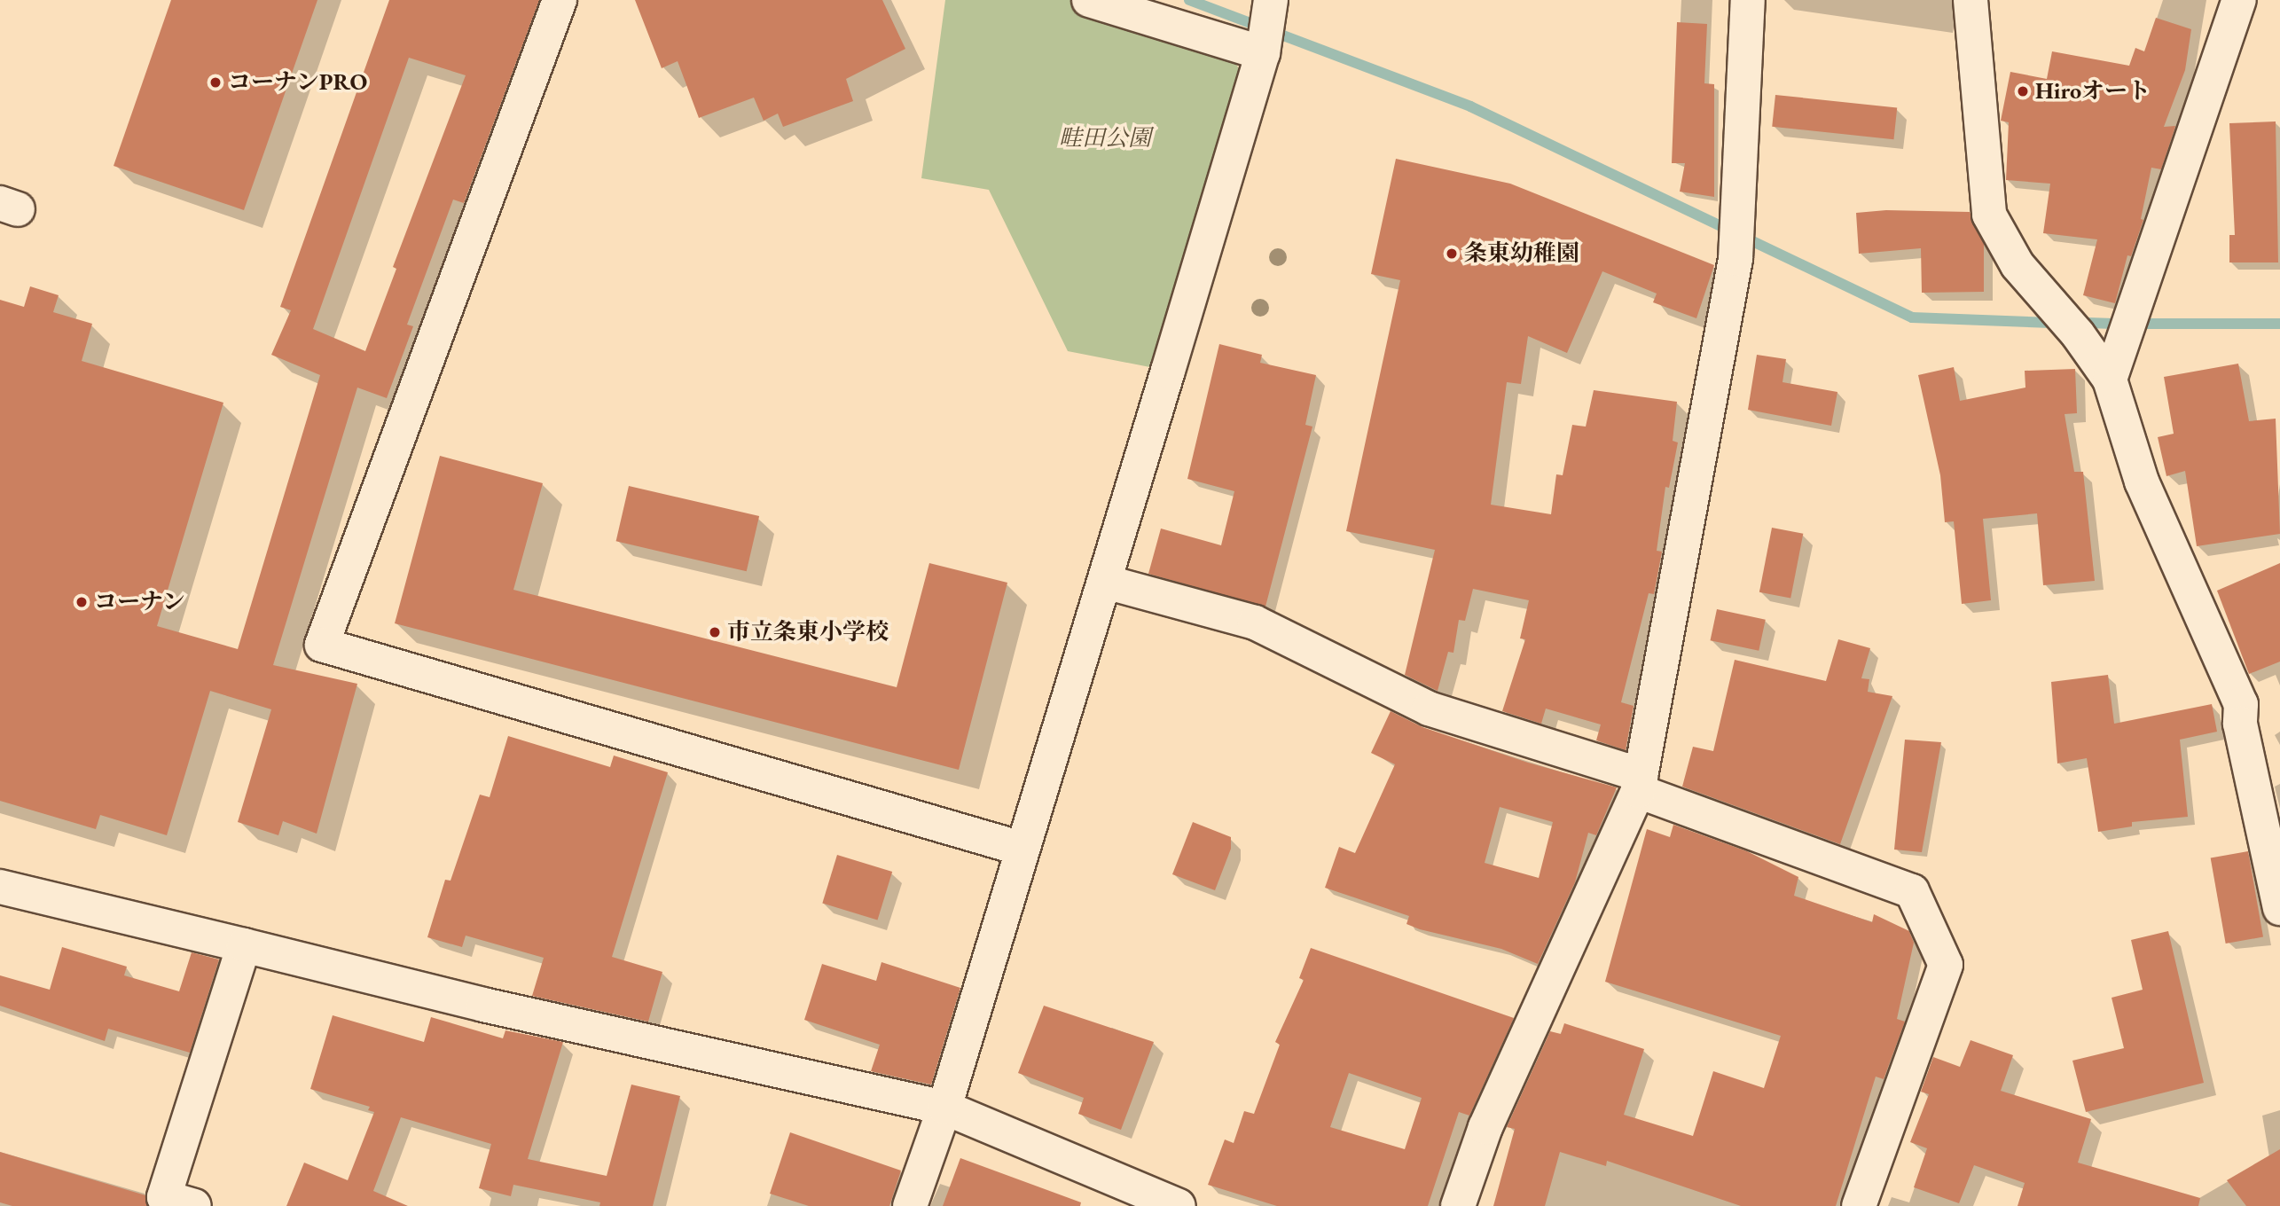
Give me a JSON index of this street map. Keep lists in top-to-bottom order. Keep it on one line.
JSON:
{"parks":["畦田公園"],"places":["コーナンPRO","Hiroオート","条東幼稚園","コーナン","市立条東小学校"]}
